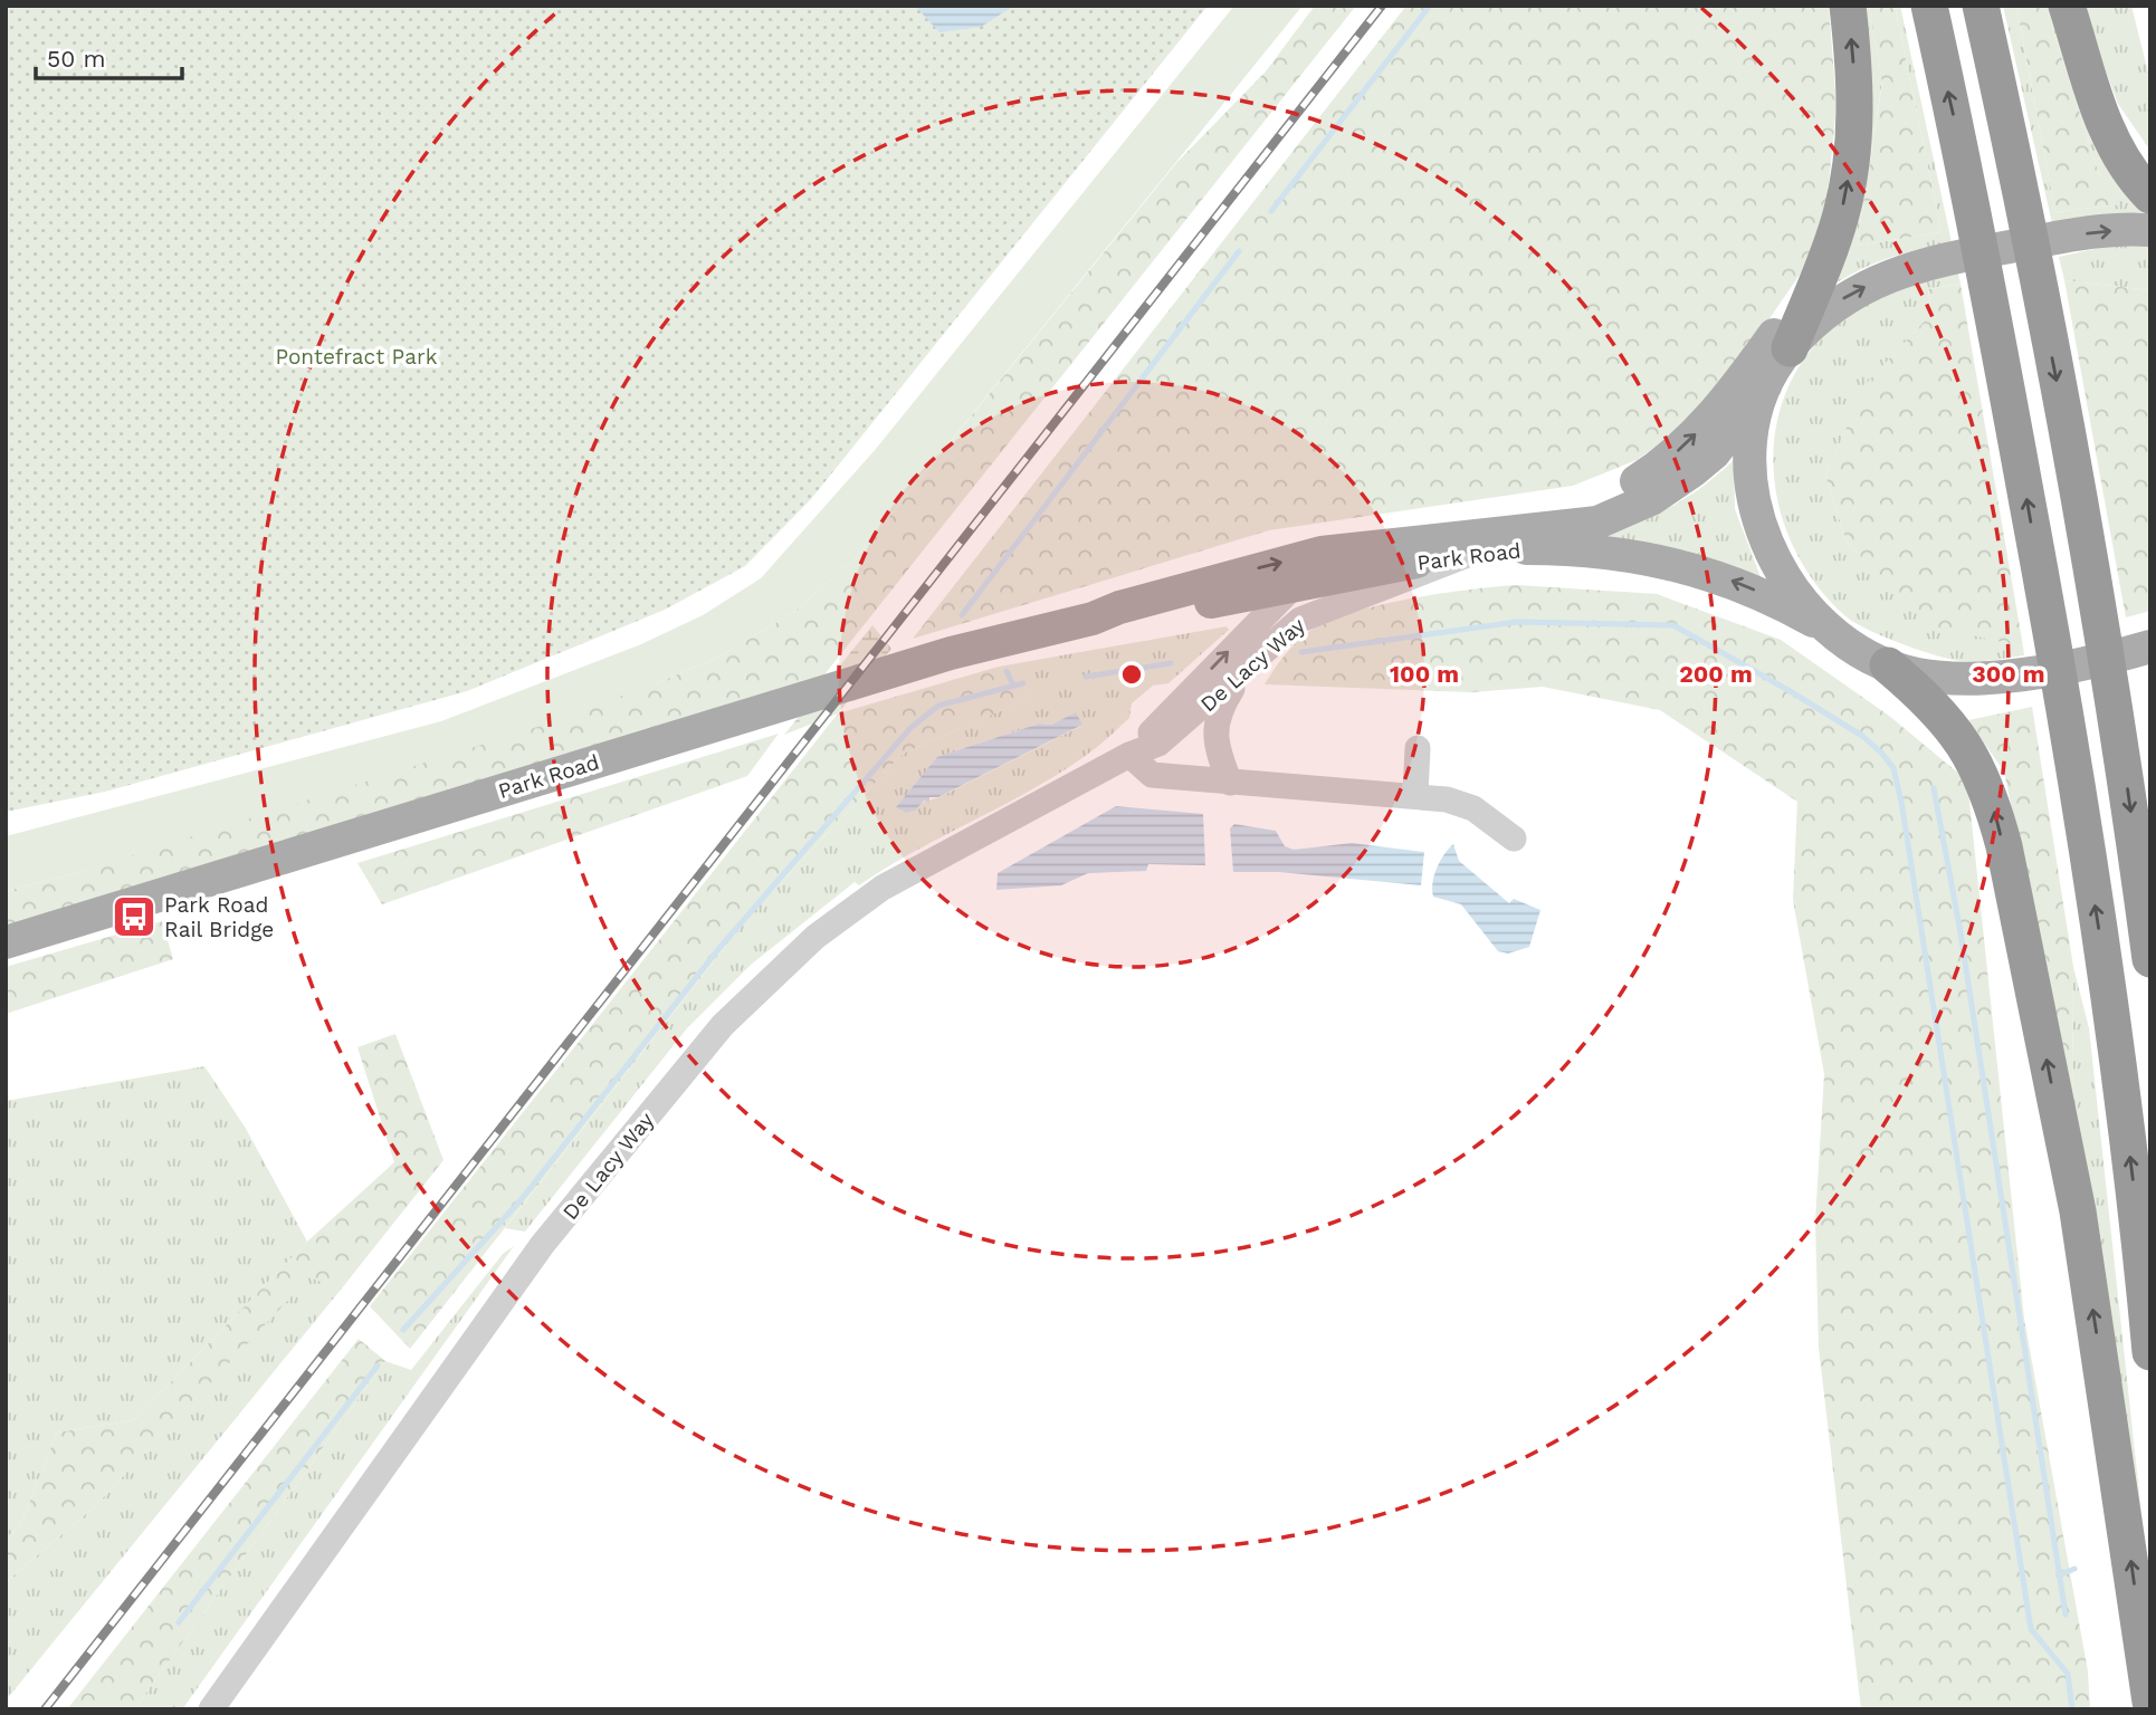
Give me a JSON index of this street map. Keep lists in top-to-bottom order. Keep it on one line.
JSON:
{"streets":{"main road":["Park Road"],"street":["De Lacy Way"]},"crossings":[["Park Road","De Lacy Way"]],"parks":["Pontefract Park"],"places":{"bus stop":["Park Road Rail Bridge"]},"scale_bar":"50 m","rings":["100 m","200 m","300 m"]}
